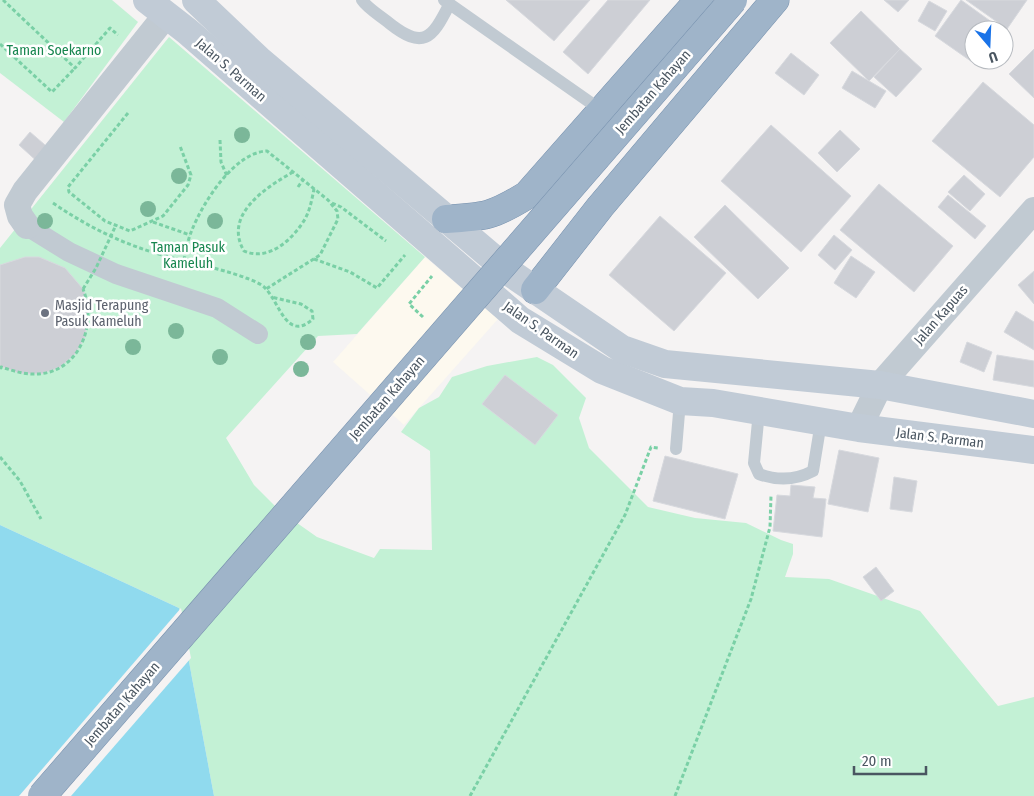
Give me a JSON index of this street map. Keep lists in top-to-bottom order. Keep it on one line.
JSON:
{"streets":{"highway":["Jembatan Kahayan"],"main road":["Jalan S. Parman"],"street":["Jalan Kapuas"]},"crossings":[["Jalan S. Parman","Jalan Kapuas"]],"parks":["Taman Soekarno","Taman Pasuk Kameluh"],"places":["Masjid Terapung Pasuk Kameluh"],"scale_bar":"20 m","north":"bottom"}
